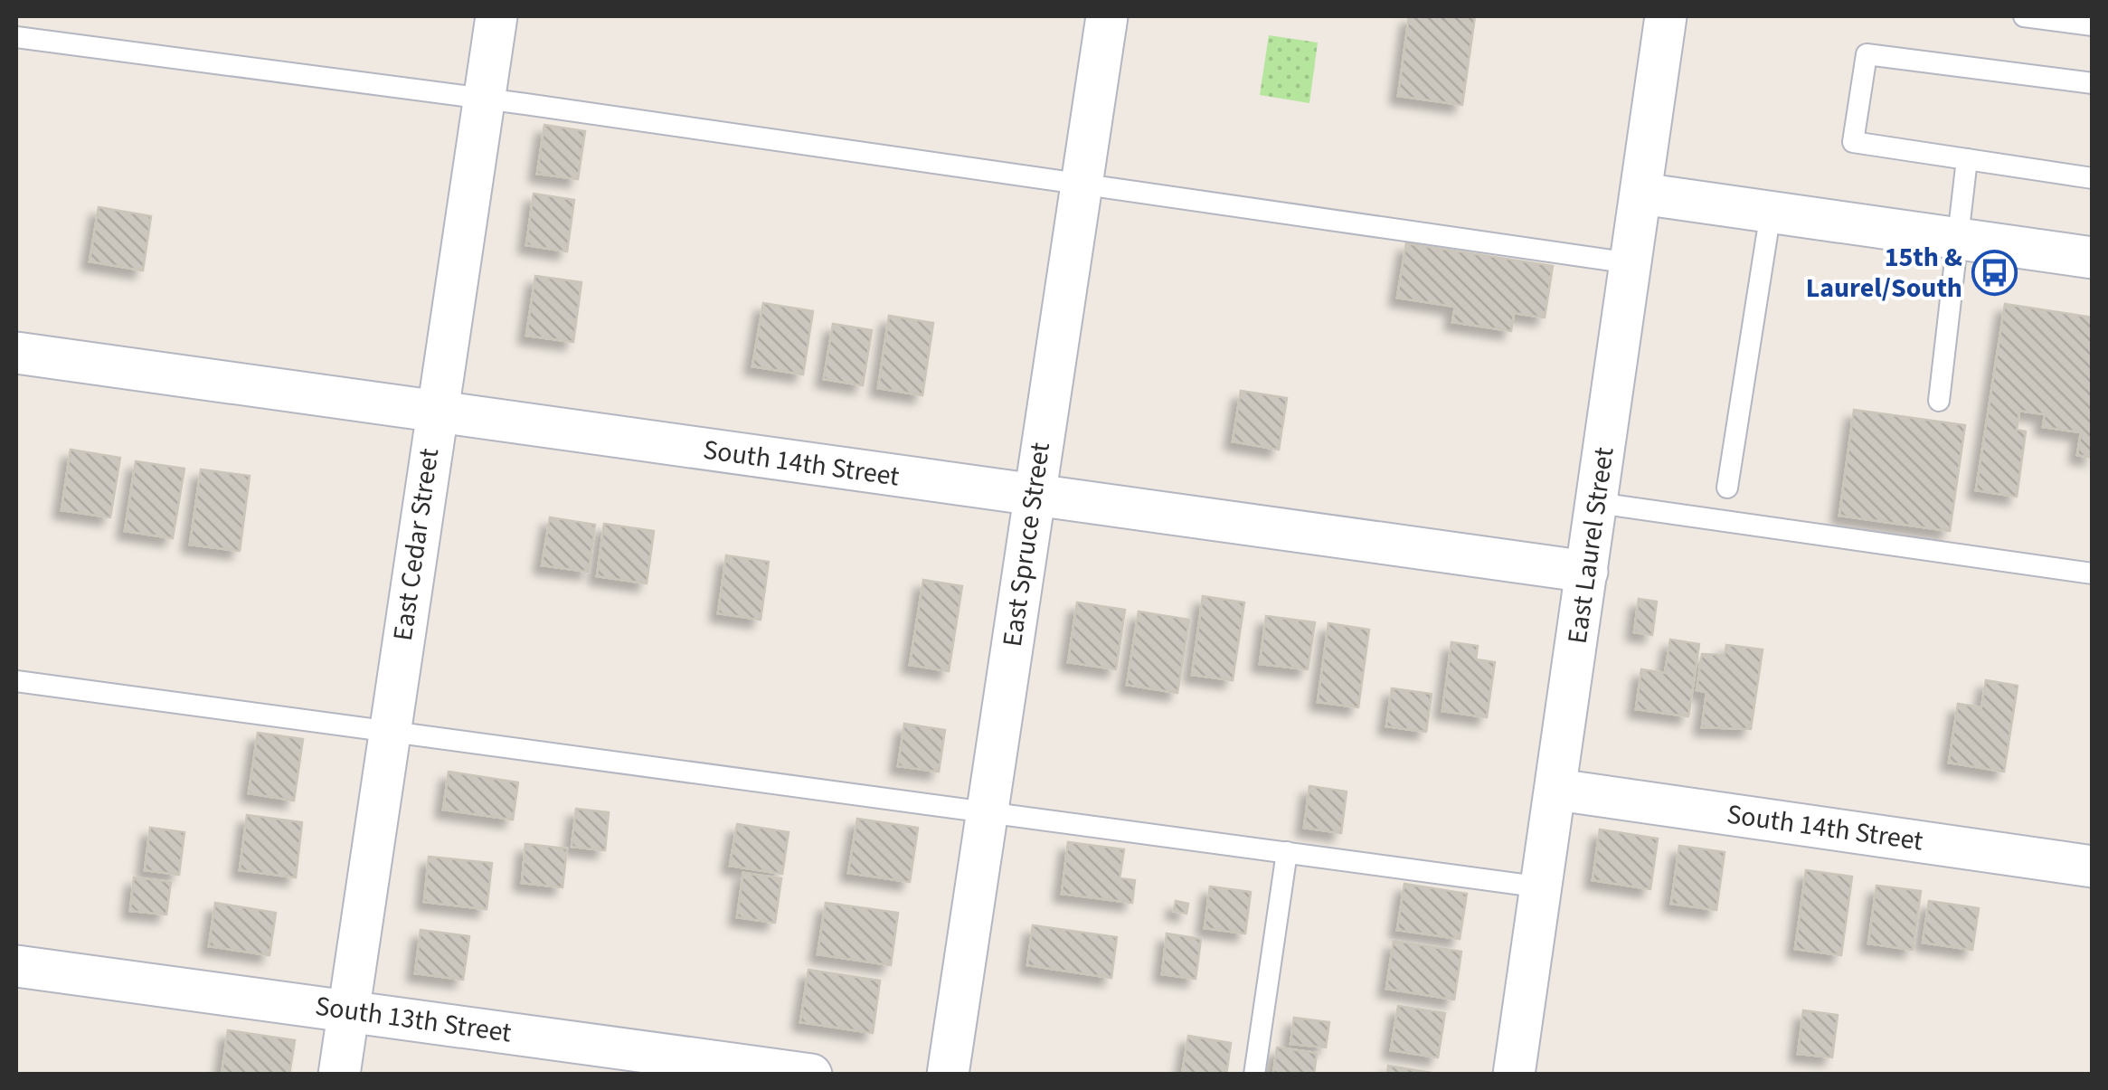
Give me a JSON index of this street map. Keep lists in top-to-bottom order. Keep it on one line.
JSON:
{"streets":{"street":["South 14th Street","East Cedar Street","East Spruce Street","East Laurel Street","South 13th Street"]},"crossings":[["South 14th Street","East Cedar Street"],["South 14th Street","East Spruce Street"],["South 14th Street","East Laurel Street"],["East Cedar Street","South 13th Street"]],"places":{"bus stop":["15th & Laurel/South"]}}
